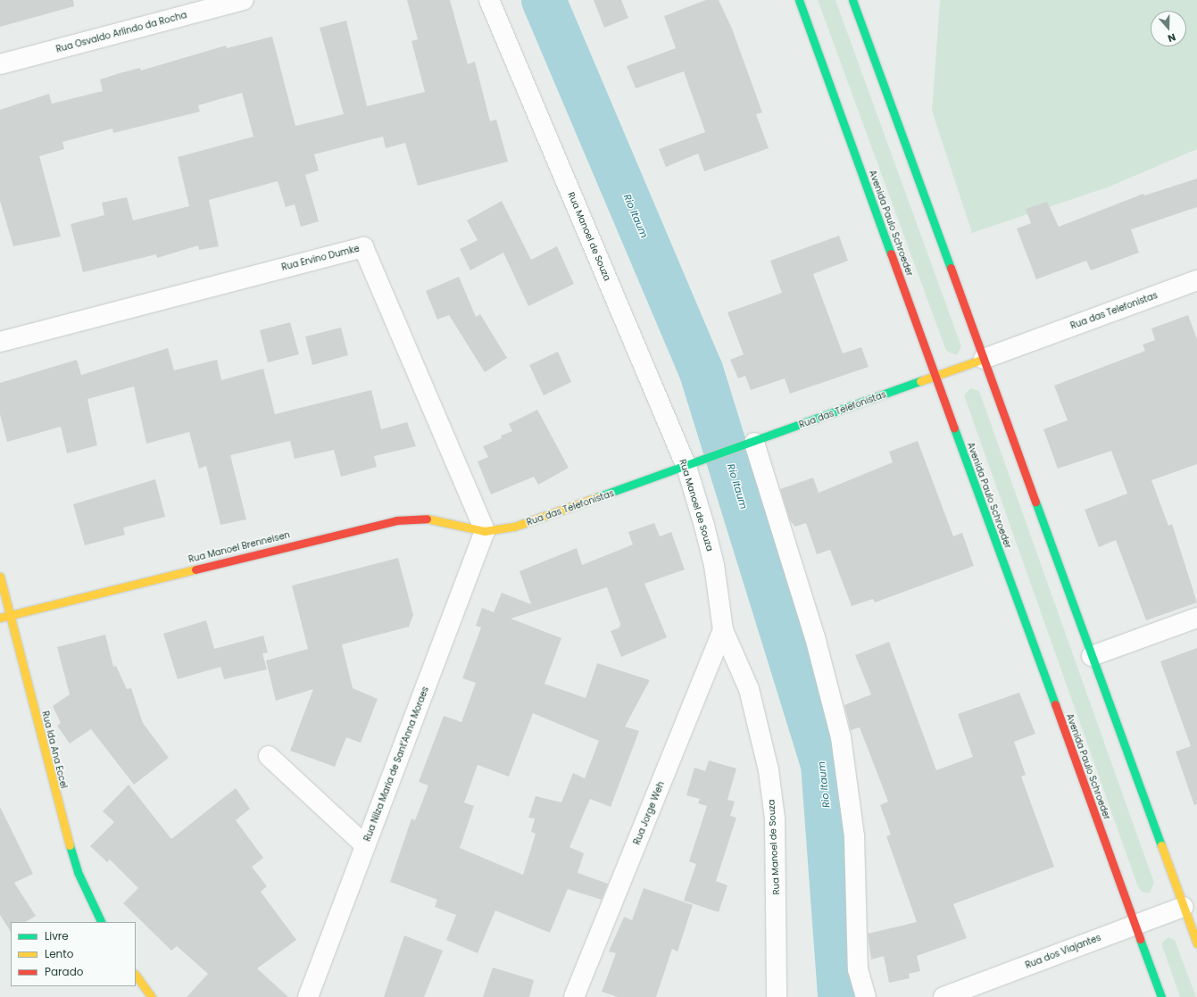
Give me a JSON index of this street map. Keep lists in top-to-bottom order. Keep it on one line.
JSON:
{"streets":{"main road":["Avenida Paulo Schroeder","Rua das Telefonistas","Rua Manoel Brenneisen","Rua Ida Ana Eccel"],"street":["Rua Osvaldo Arlindo da Rocha","Rua Manoel de Souza","Rua Ervino Dumke","Rua Nilza Maria de Sant'Anna Moraes","Rua Jorge Weh","Rua dos Viajantes"]},"crossings":[["Avenida Paulo Schroeder","Rua das Telefonistas"],["Avenida Paulo Schroeder","Rua dos Viajantes"],["Rua Manoel de Souza","Rua das Telefonistas"],["Rua Manoel de Souza","Rua Jorge Weh"],["Rua Ervino Dumke","Rua das Telefonistas"],["Rua Ervino Dumke","Rua Manoel Brenneisen"],["Rua Ervino Dumke","Rua Nilza Maria de Sant'Anna Moraes"],["Rua das Telefonistas","Rua Manoel Brenneisen"],["Rua das Telefonistas","Rua Nilza Maria de Sant'Anna Moraes"],["Rua Manoel Brenneisen","Rua Ida Ana Eccel"],["Rua Manoel Brenneisen","Rua Nilza Maria de Sant'Anna Moraes"]],"water":["Rio Itaum"],"legend":["Livre","Lento","Parado"],"north":"bottom"}
